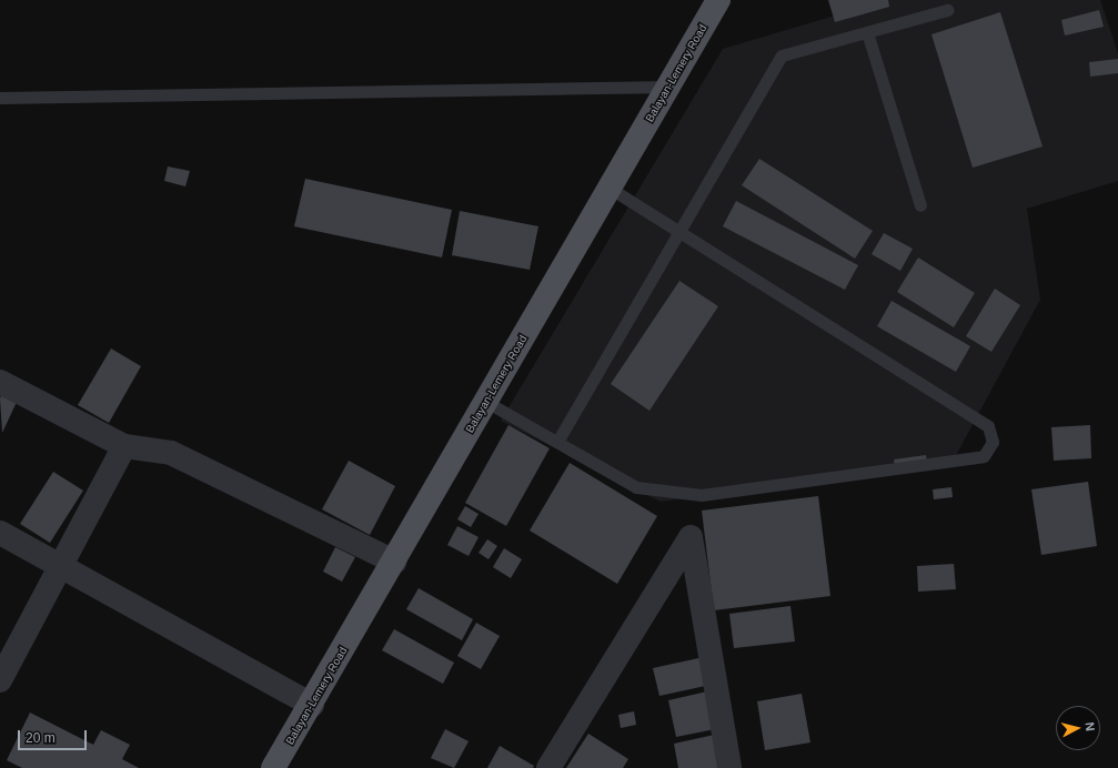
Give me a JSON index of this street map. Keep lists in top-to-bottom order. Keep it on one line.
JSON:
{"streets":{"main road":["Balayan-Lemery Road"]},"scale_bar":"20 m","north":"right"}
